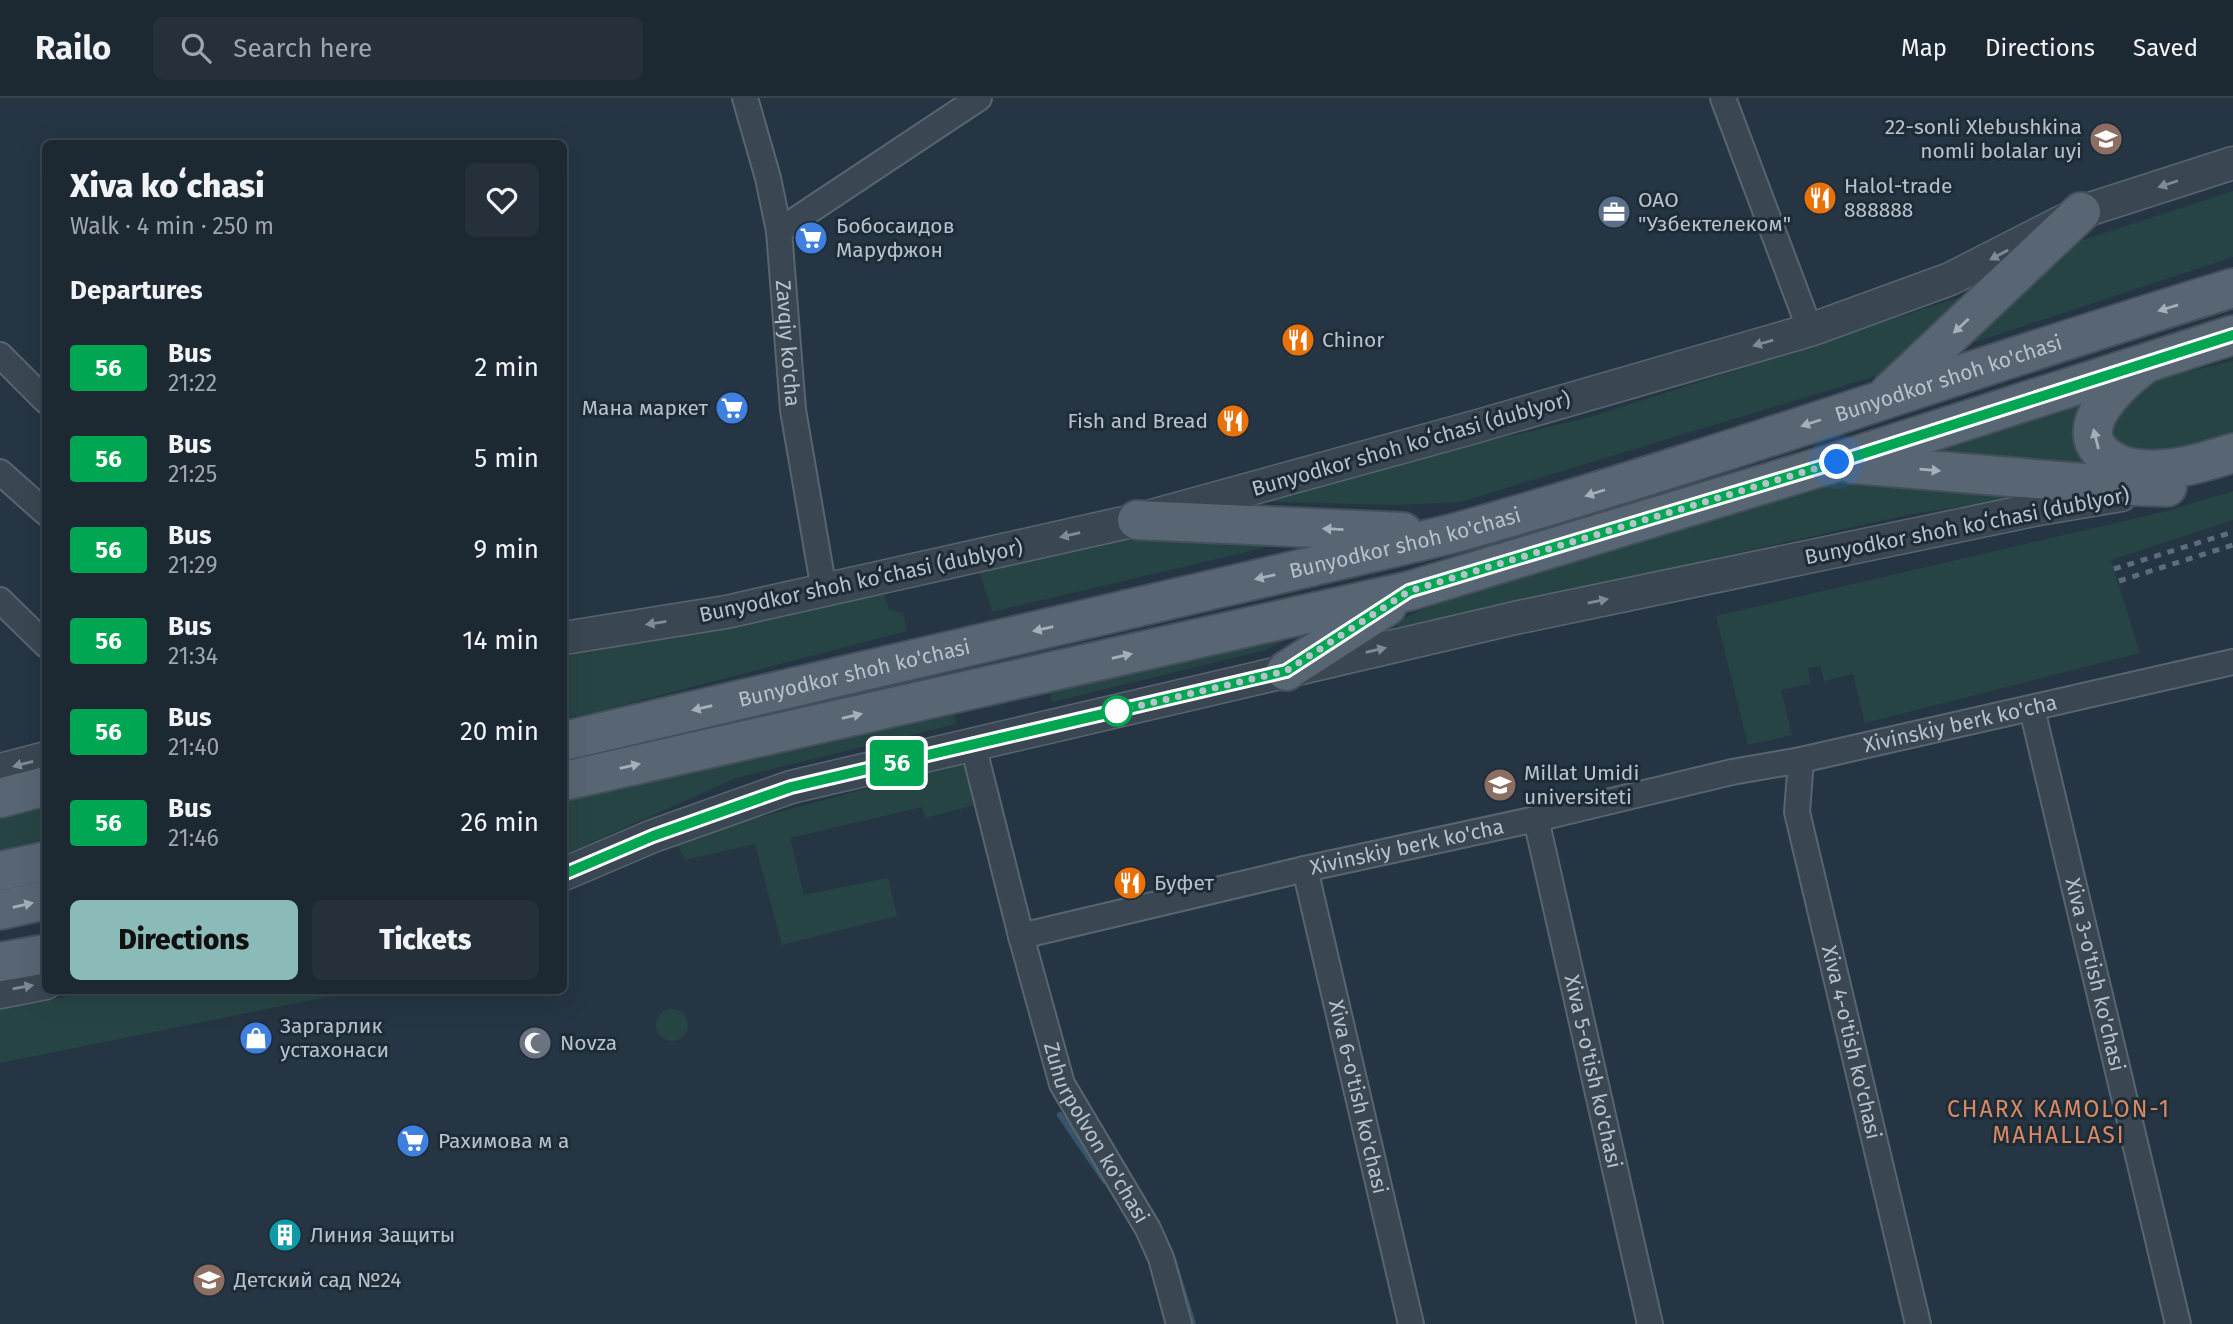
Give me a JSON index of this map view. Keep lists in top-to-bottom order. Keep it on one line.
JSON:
{"streets":{"main road":["Bunyodkor shoh ko'chasi"],"street":["Zavqiy ko'cha","Bunyodkor shoh koʻchasi (dublyor)","Xivinskiy berk ko'cha","Xiva 3-o'tish ko'chasi","Xiva 4-o'tish ko'chasi","Xiva 5-o'tish ko'chasi","Xiva 6-o'tish ko'chasi","Zuhurpolvon ko'chasi"]},"crossings":[["Zavqiy ko'cha","Bunyodkor shoh koʻchasi (dublyor)"],["Xivinskiy berk ko'cha","Xiva 3-o'tish ko'chasi"],["Xivinskiy berk ko'cha","Xiva 4-o'tish ko'chasi"],["Xivinskiy berk ko'cha","Xiva 5-o'tish ko'chasi"],["Xivinskiy berk ko'cha","Xiva 6-o'tish ko'chasi"],["Xivinskiy berk ko'cha","Zuhurpolvon ko'chasi"]],"districts":["CHARX KAMOLON-1 MAHALLASI"],"places":{"school or university":["22-sonli Xlebushkina nomli bolalar uyi","Millat Umidi universiteti","Детский сад №24"],"restaurant":["Halol-trade 888888","Chinor","Fish and Bread","Буфет"],"office":["ОАО \"Узбектелеком\""],"supermarket":["Бобосаидов Маруфжон","Мана маркет","Рахимова м а"],"shop":["Заргарлик устахонаси"],"mosque":["Novza"],"building":["Линия Защиты"]},"lines":["bus line 56"],"page":{"header":"Railo","search":"Search here","nav":["Map","Directions","Saved"],"on_map":"56","heading":[["Xiva koʻchasi","Walk · 4 min · 250 m"],"Departures"],"list":[{"mark":"56","name":"Bus","note":"21:22","value":"2 min"},{"mark":"56","name":"Bus","note":"21:25","value":"5 min"},{"mark":"56","name":"Bus","note":"21:29","value":"9 min"},{"mark":"56","name":"Bus","note":"21:34","value":"14 min"},{"mark":"56","name":"Bus","note":"21:40","value":"20 min"},{"mark":"56","name":"Bus","note":"21:46","value":"26 min"}],"buttons":["Directions","Tickets"]}}
